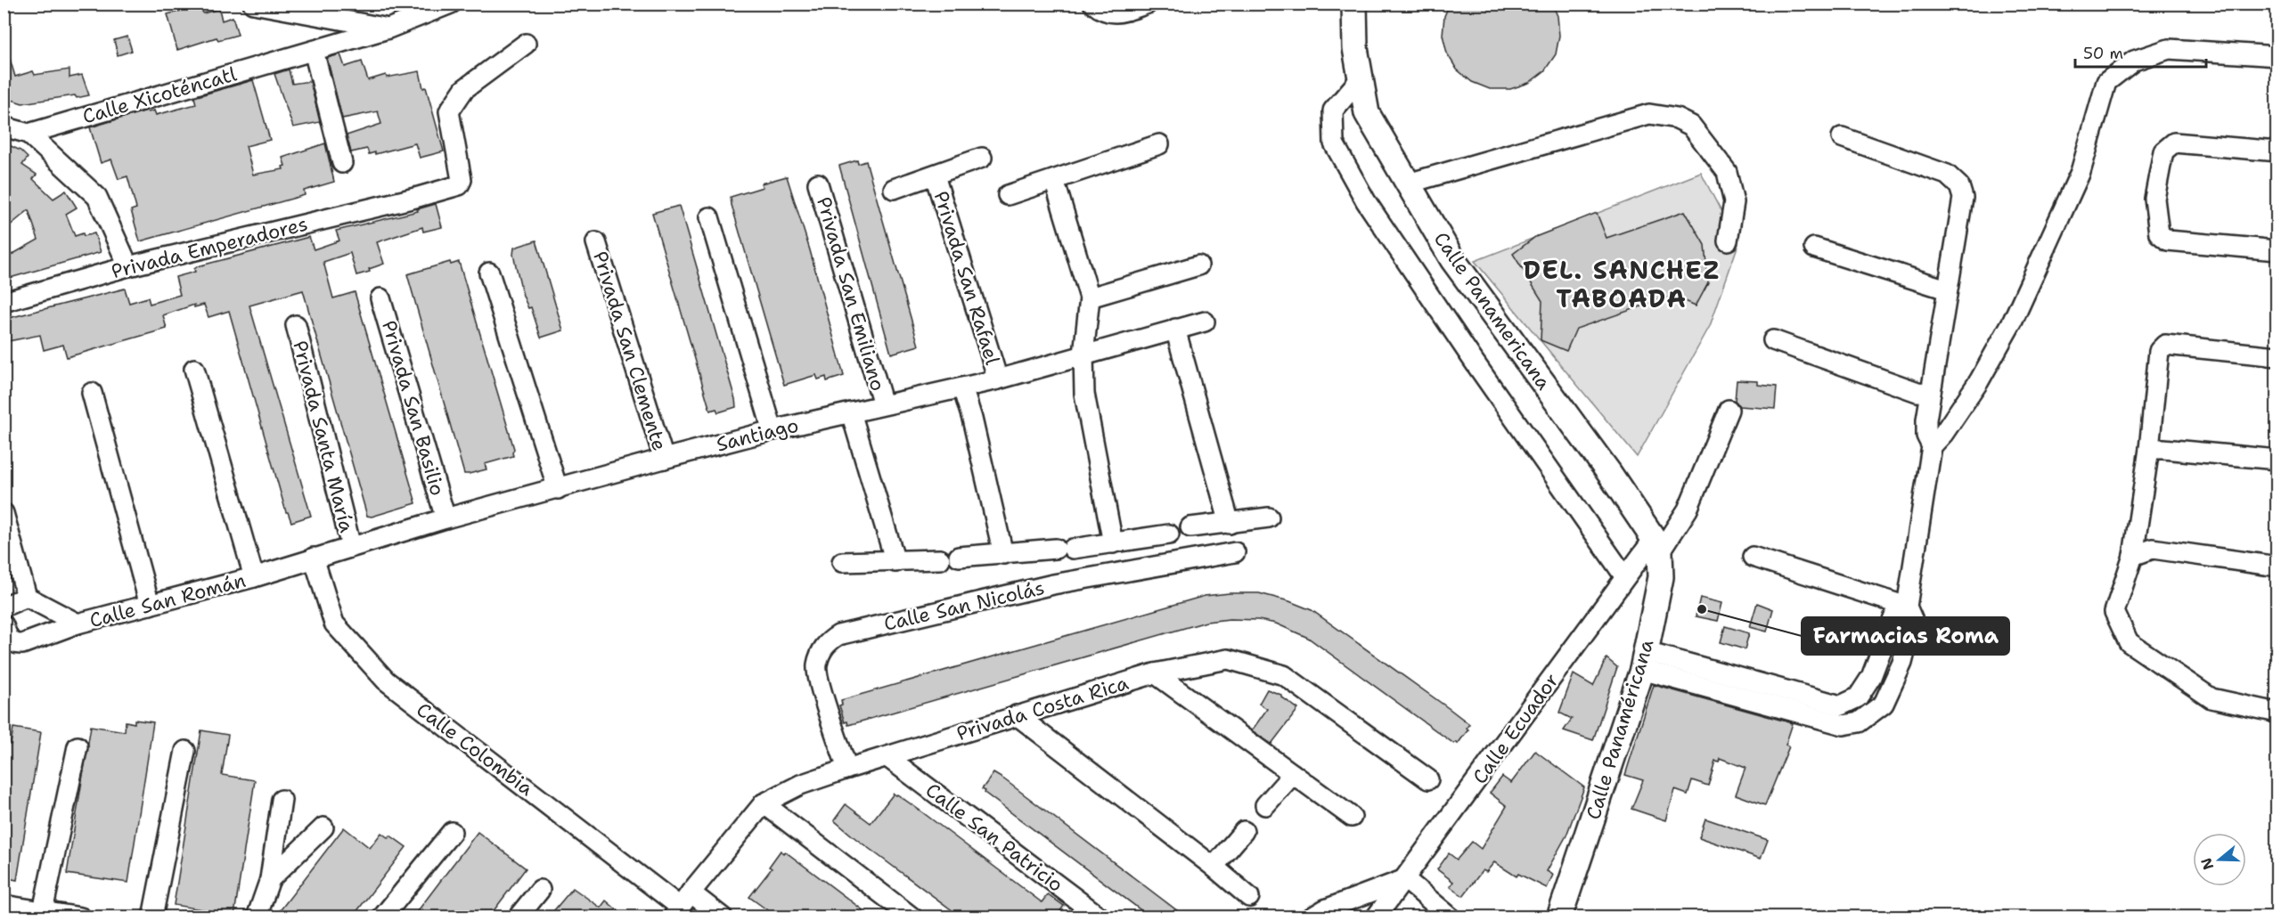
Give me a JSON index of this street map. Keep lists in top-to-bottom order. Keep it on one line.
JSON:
{"streets":{"main road":["Calle Panamericana","Calle Panaméricana"],"street":["Calle Xicoténcatl","Privada Emperadores","Privada San Rafael","Privada San Emiliano","Privada San Clemente","Privada San Basilio","Santiago","Privada Santa María","Calle San Román","Calle San Nicolás","Privada Costa Rica","Calle Ecuador","Calle Colombia","Calle San Patricio"]},"crossings":[["Privada San Rafael","Santiago"],["Privada San Emiliano","Santiago"],["Calle Panamericana","Calle Ecuador"],["Calle Panamericana","Calle Panaméricana"],["Privada San Clemente","Santiago"],["Privada San Basilio","Santiago"],["Santiago","Privada Santa María"],["Santiago","Calle San Román"],["Santiago","Calle Colombia"],["Calle San Román","Calle Colombia"],["Calle San Nicolás","Privada Costa Rica"],["Privada Costa Rica","Calle Colombia"],["Privada Costa Rica","Calle San Patricio"],["Calle Ecuador","Calle Panaméricana"]],"districts":["DEL. SANCHEZ TABOADA"],"places":["Farmacias Roma"],"scale_bar":"50 m","north":"left"}
